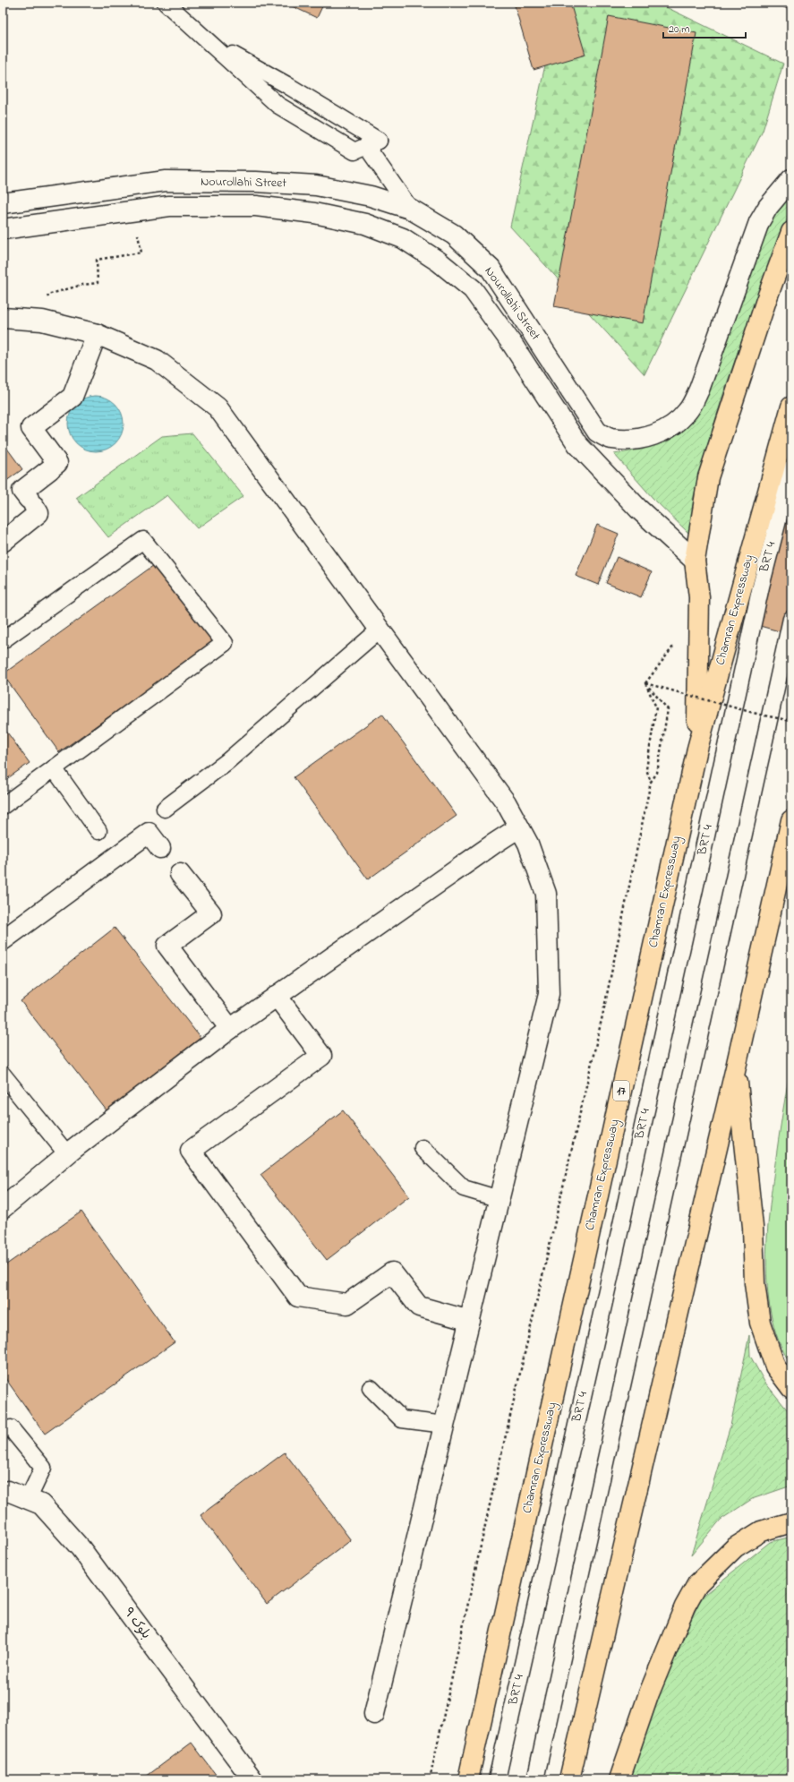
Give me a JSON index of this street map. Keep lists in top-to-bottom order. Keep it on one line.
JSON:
{"streets":{"highway":["Chamran Expressway","17"],"street":["Nourollahi Street","بلوک ۹"],"lane":["BRT 4"]},"scale_bar":"20 m"}
